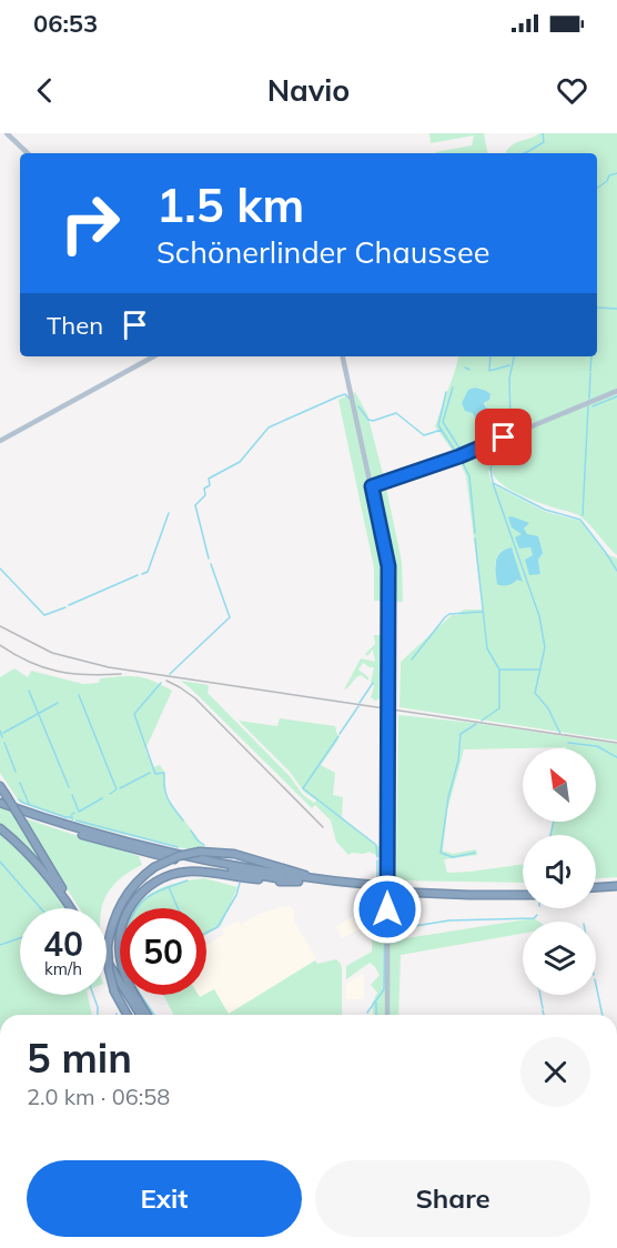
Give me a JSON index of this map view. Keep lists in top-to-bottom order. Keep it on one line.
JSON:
{"north":"top left","page":{"status":"06:53","header":"Navio","turn":["1.5 km","Schönerlinder Chaussee"],"then":"Then","speed":"40 km/h","limit":"50","heading":["5 min","2.0 km · 06:58"],"buttons":["Exit","Share"]}}
